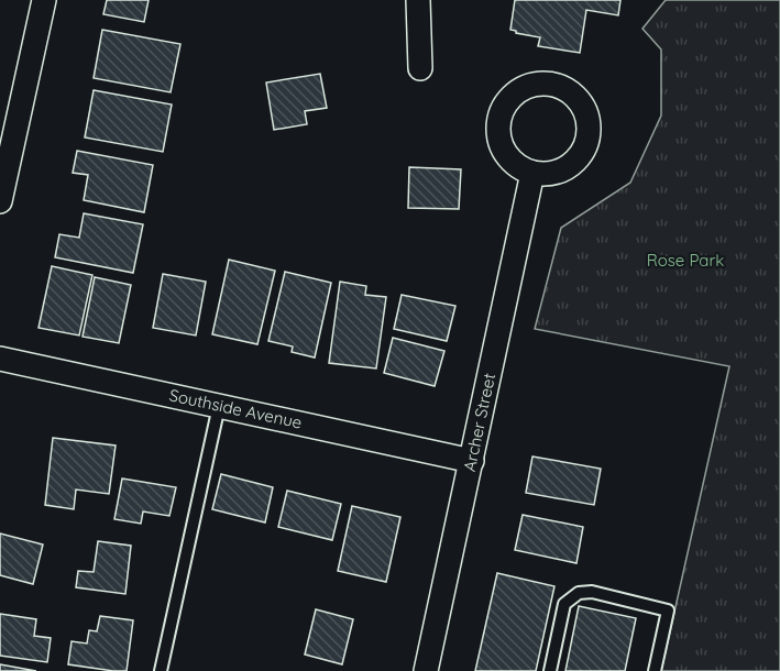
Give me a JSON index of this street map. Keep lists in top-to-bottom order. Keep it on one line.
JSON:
{"streets":{"street":["Southside Avenue","Archer Street"]},"crossings":[["Southside Avenue","Archer Street"]],"parks":["Rose Park"]}
